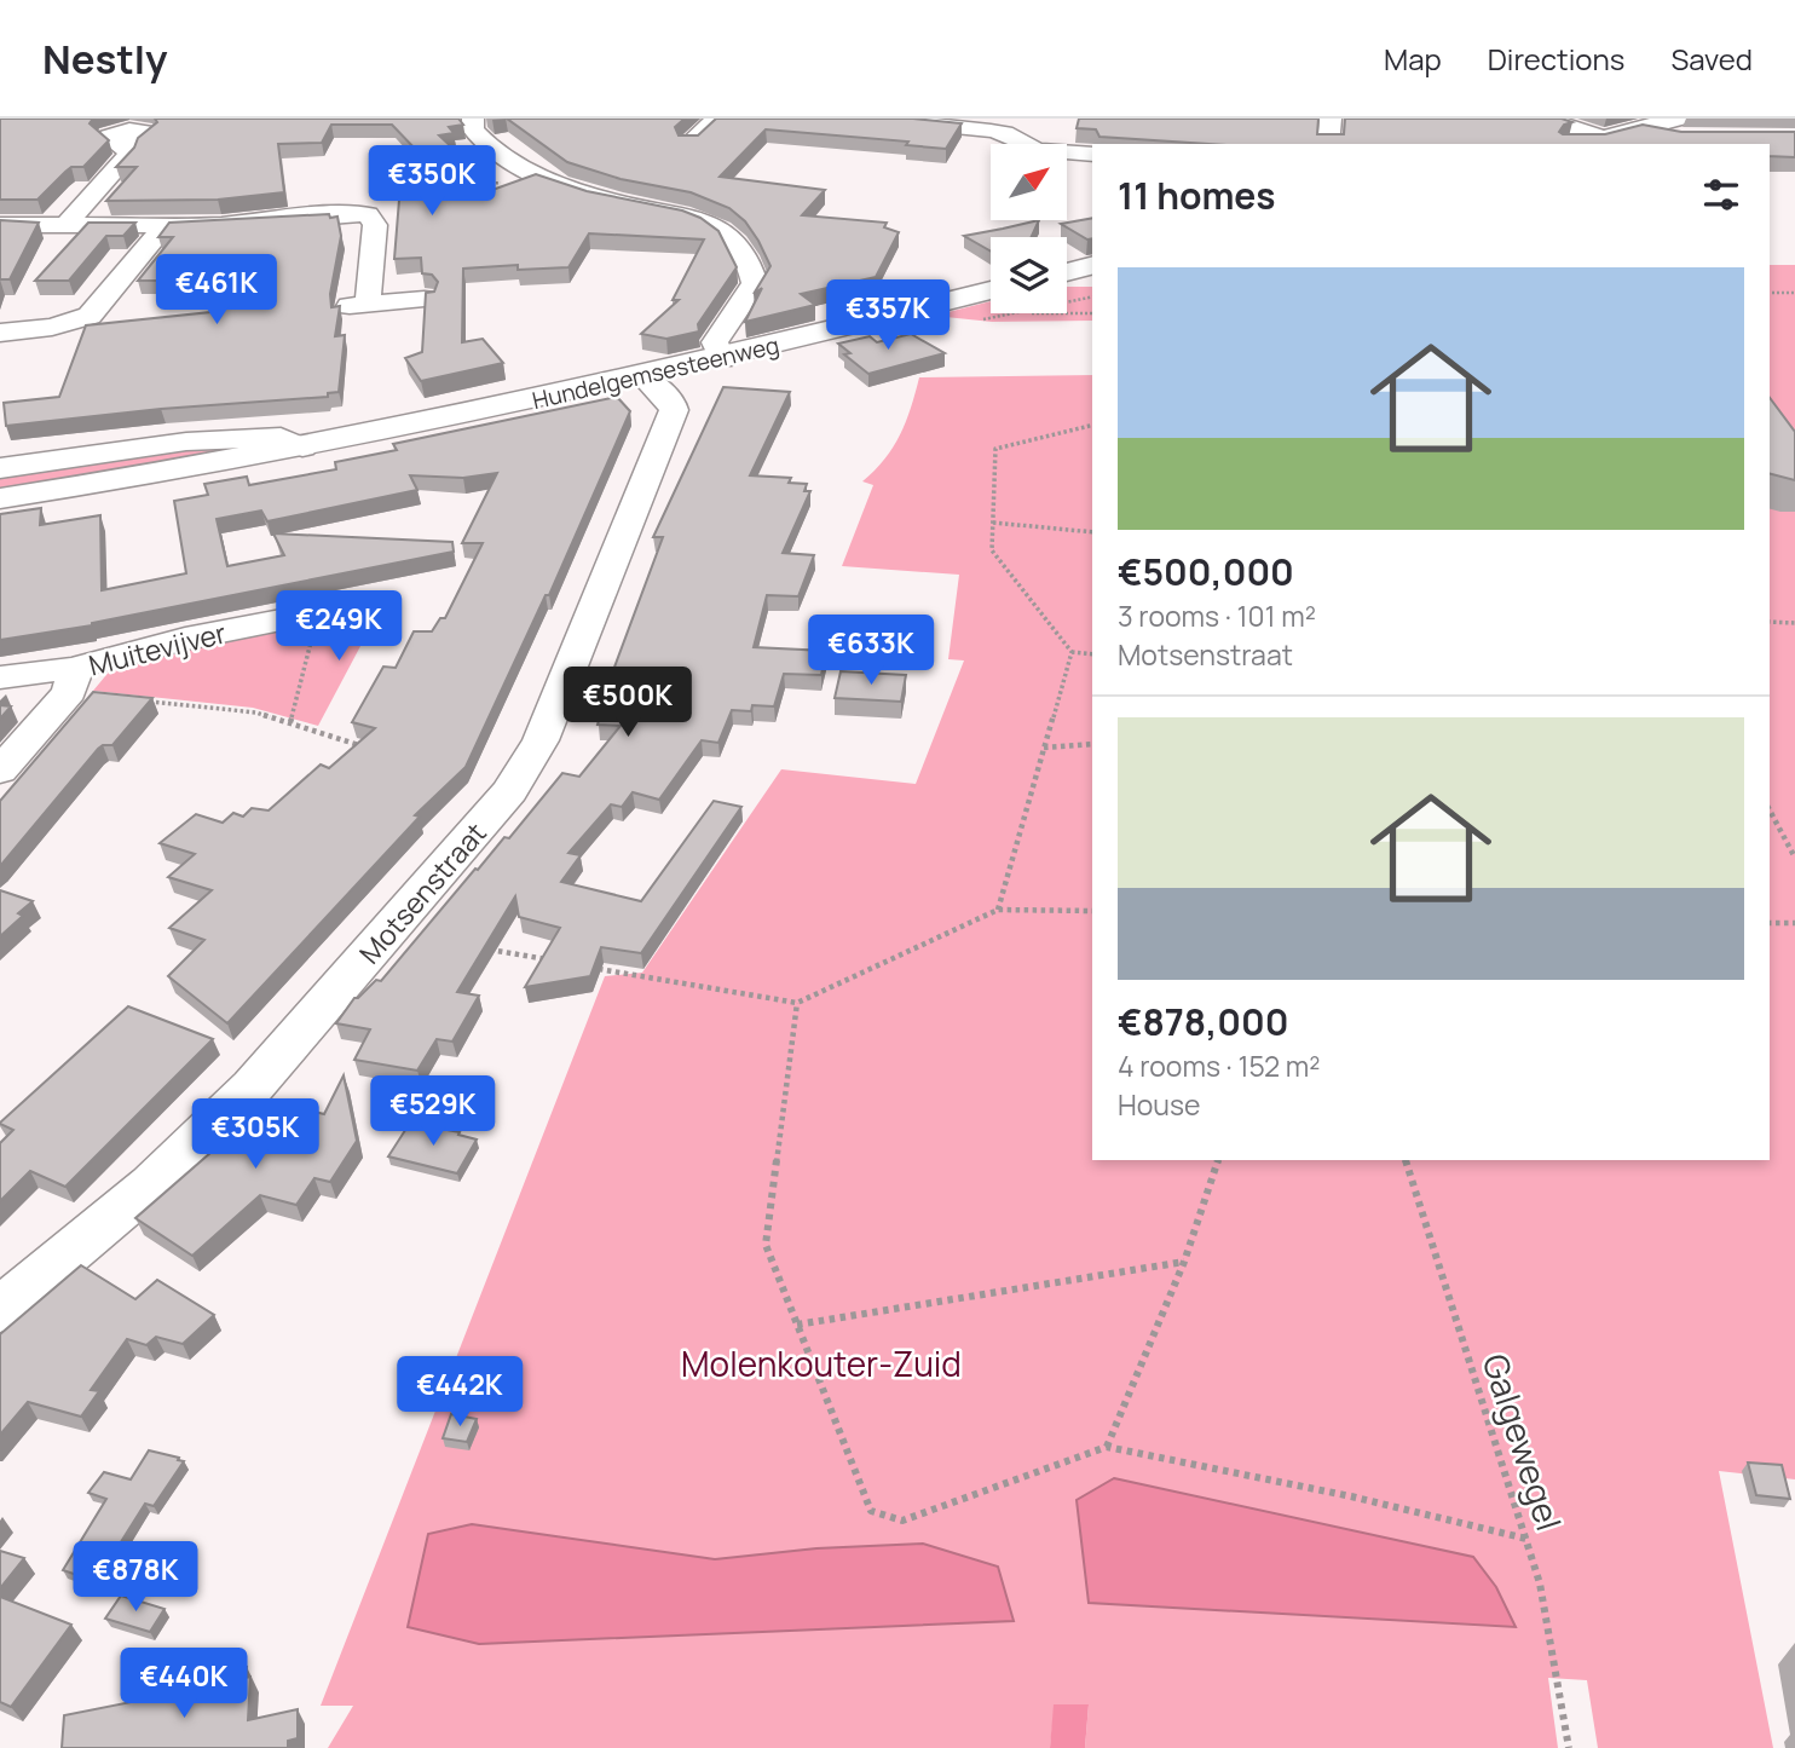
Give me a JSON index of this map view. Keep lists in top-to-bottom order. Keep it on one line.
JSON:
{"streets":{"main road":["Hundelgemsesteenweg"],"street":["Muitevijver","Motsenstraat"],"path":["Galgewegel"]},"crossings":[["Hundelgemsesteenweg","Motsenstraat"]],"parks":["Molenkouter-Zuid"],"north":"top right","page":{"header":"Nestly","nav":["Map","Directions","Saved"],"heading":"11 homes","price":["€350K","€461K","€357K","€249K","€633K","€500K","€529K","€305K","€442K","€878K","€440K"],"list":[{"name":"€500,000","note":"3 rooms · 101 m² · Motsenstraat"},{"name":"€878,000","note":"4 rooms · 152 m² · House"}]}}
